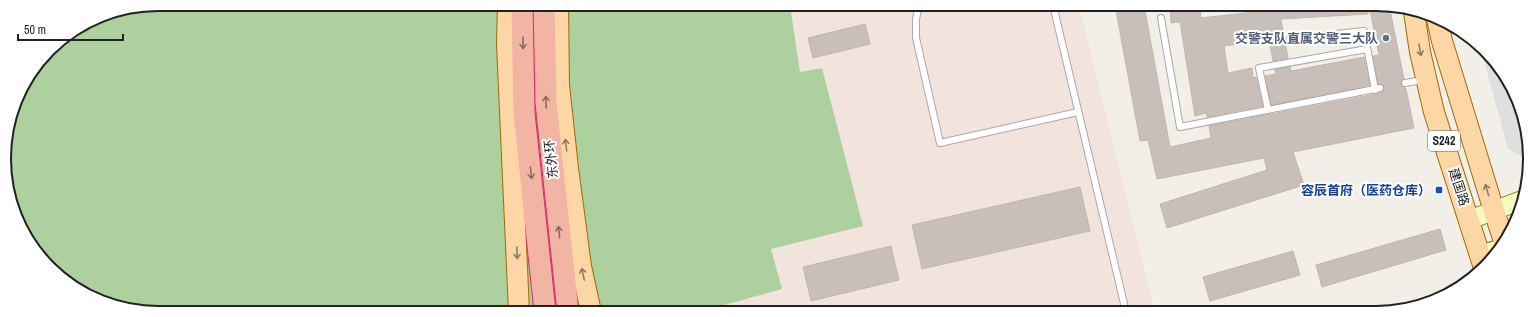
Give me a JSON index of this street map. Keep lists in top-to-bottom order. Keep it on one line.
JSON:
{"streets":{"highway":["东外环"],"main road":["S242","建国路"]},"places":{"other":["交警支队直属交警三大队"],"transit":["容辰首府（医药仓库）"]},"scale_bar":"50 m"}
